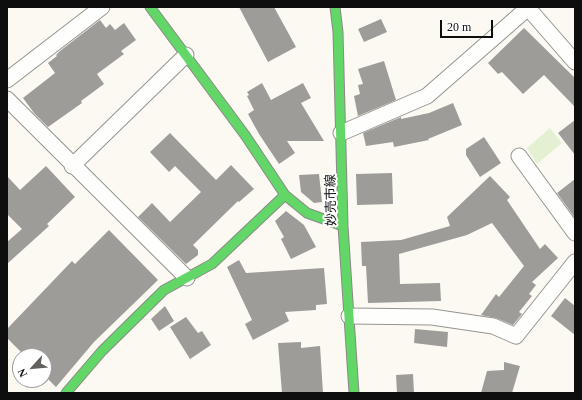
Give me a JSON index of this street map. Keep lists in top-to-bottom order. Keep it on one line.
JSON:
{"streets":{"street":["妙売市線"]},"scale_bar":"20 m","north":"bottom left"}
